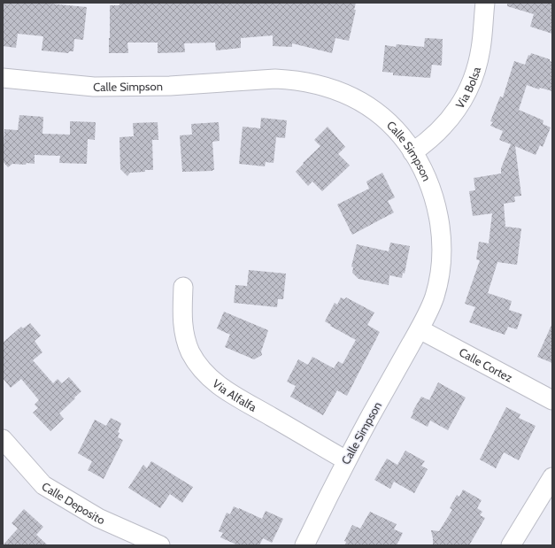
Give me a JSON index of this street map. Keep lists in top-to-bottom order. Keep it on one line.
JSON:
{"streets":{"street":["Calle Simpson","Via Bolsa","Calle Cortez","Via Alfalfa","Calle Deposito"]},"crossings":[["Calle Simpson","Via Bolsa"],["Calle Simpson","Calle Cortez"],["Calle Simpson","Via Alfalfa"]]}
